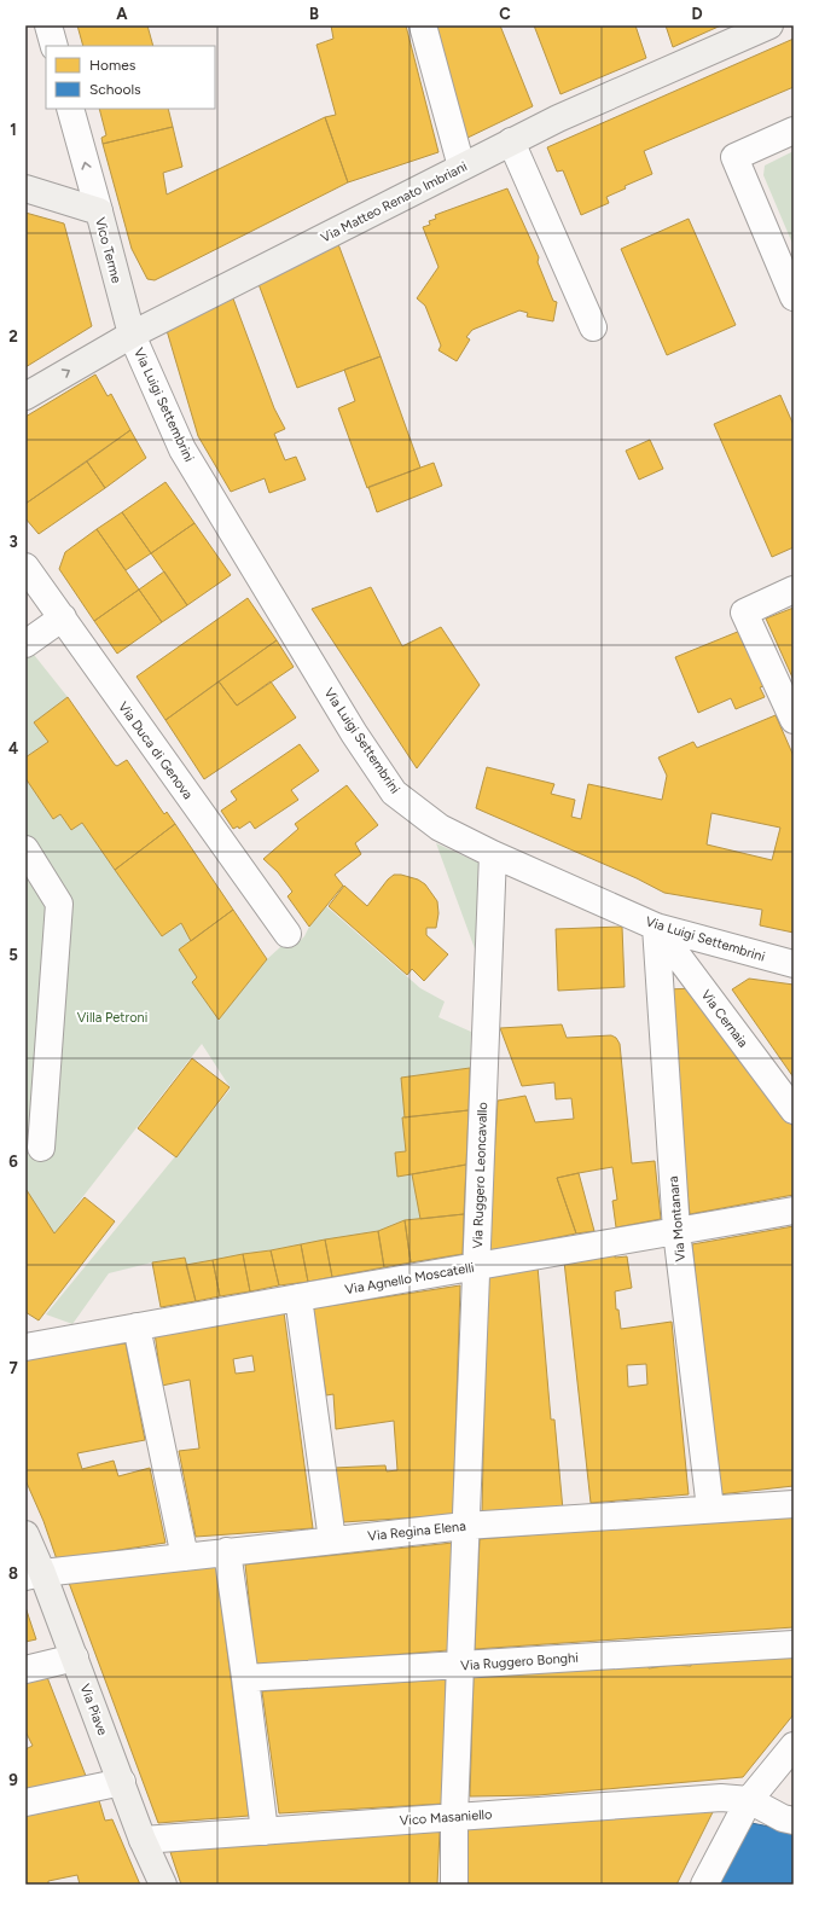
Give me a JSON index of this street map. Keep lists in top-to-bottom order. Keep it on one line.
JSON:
{"streets":{"street":["Via Matteo Renato Imbriani","Vico Terme","Via Luigi Settembrini","Via Duca di Genova","Via Cernaia","Via Ruggero Leoncavallo","Via Montanara","Via Agnello Moscatelli","Via Regina Elena","Via Ruggero Bonghi","Via Piave","Vico Masaniello"]},"crossings":[["Via Matteo Renato Imbriani","Vico Terme"],["Via Matteo Renato Imbriani","Via Luigi Settembrini"],["Vico Terme","Via Luigi Settembrini"],["Via Luigi Settembrini","Via Cernaia"],["Via Luigi Settembrini","Via Ruggero Leoncavallo"],["Via Luigi Settembrini","Via Montanara"],["Via Cernaia","Via Montanara"],["Via Ruggero Leoncavallo","Via Agnello Moscatelli"],["Via Ruggero Leoncavallo","Via Regina Elena"],["Via Ruggero Leoncavallo","Via Ruggero Bonghi"],["Via Ruggero Leoncavallo","Vico Masaniello"],["Via Montanara","Via Agnello Moscatelli"],["Via Montanara","Via Regina Elena"],["Via Regina Elena","Via Piave"],["Via Piave","Vico Masaniello"]],"parks":["Villa Petroni"],"legend":["Homes","Schools"],"grid":{"columns":["A","B","C","D"],"rows":["1","2","3","4","5","6","7","8","9"]}}
